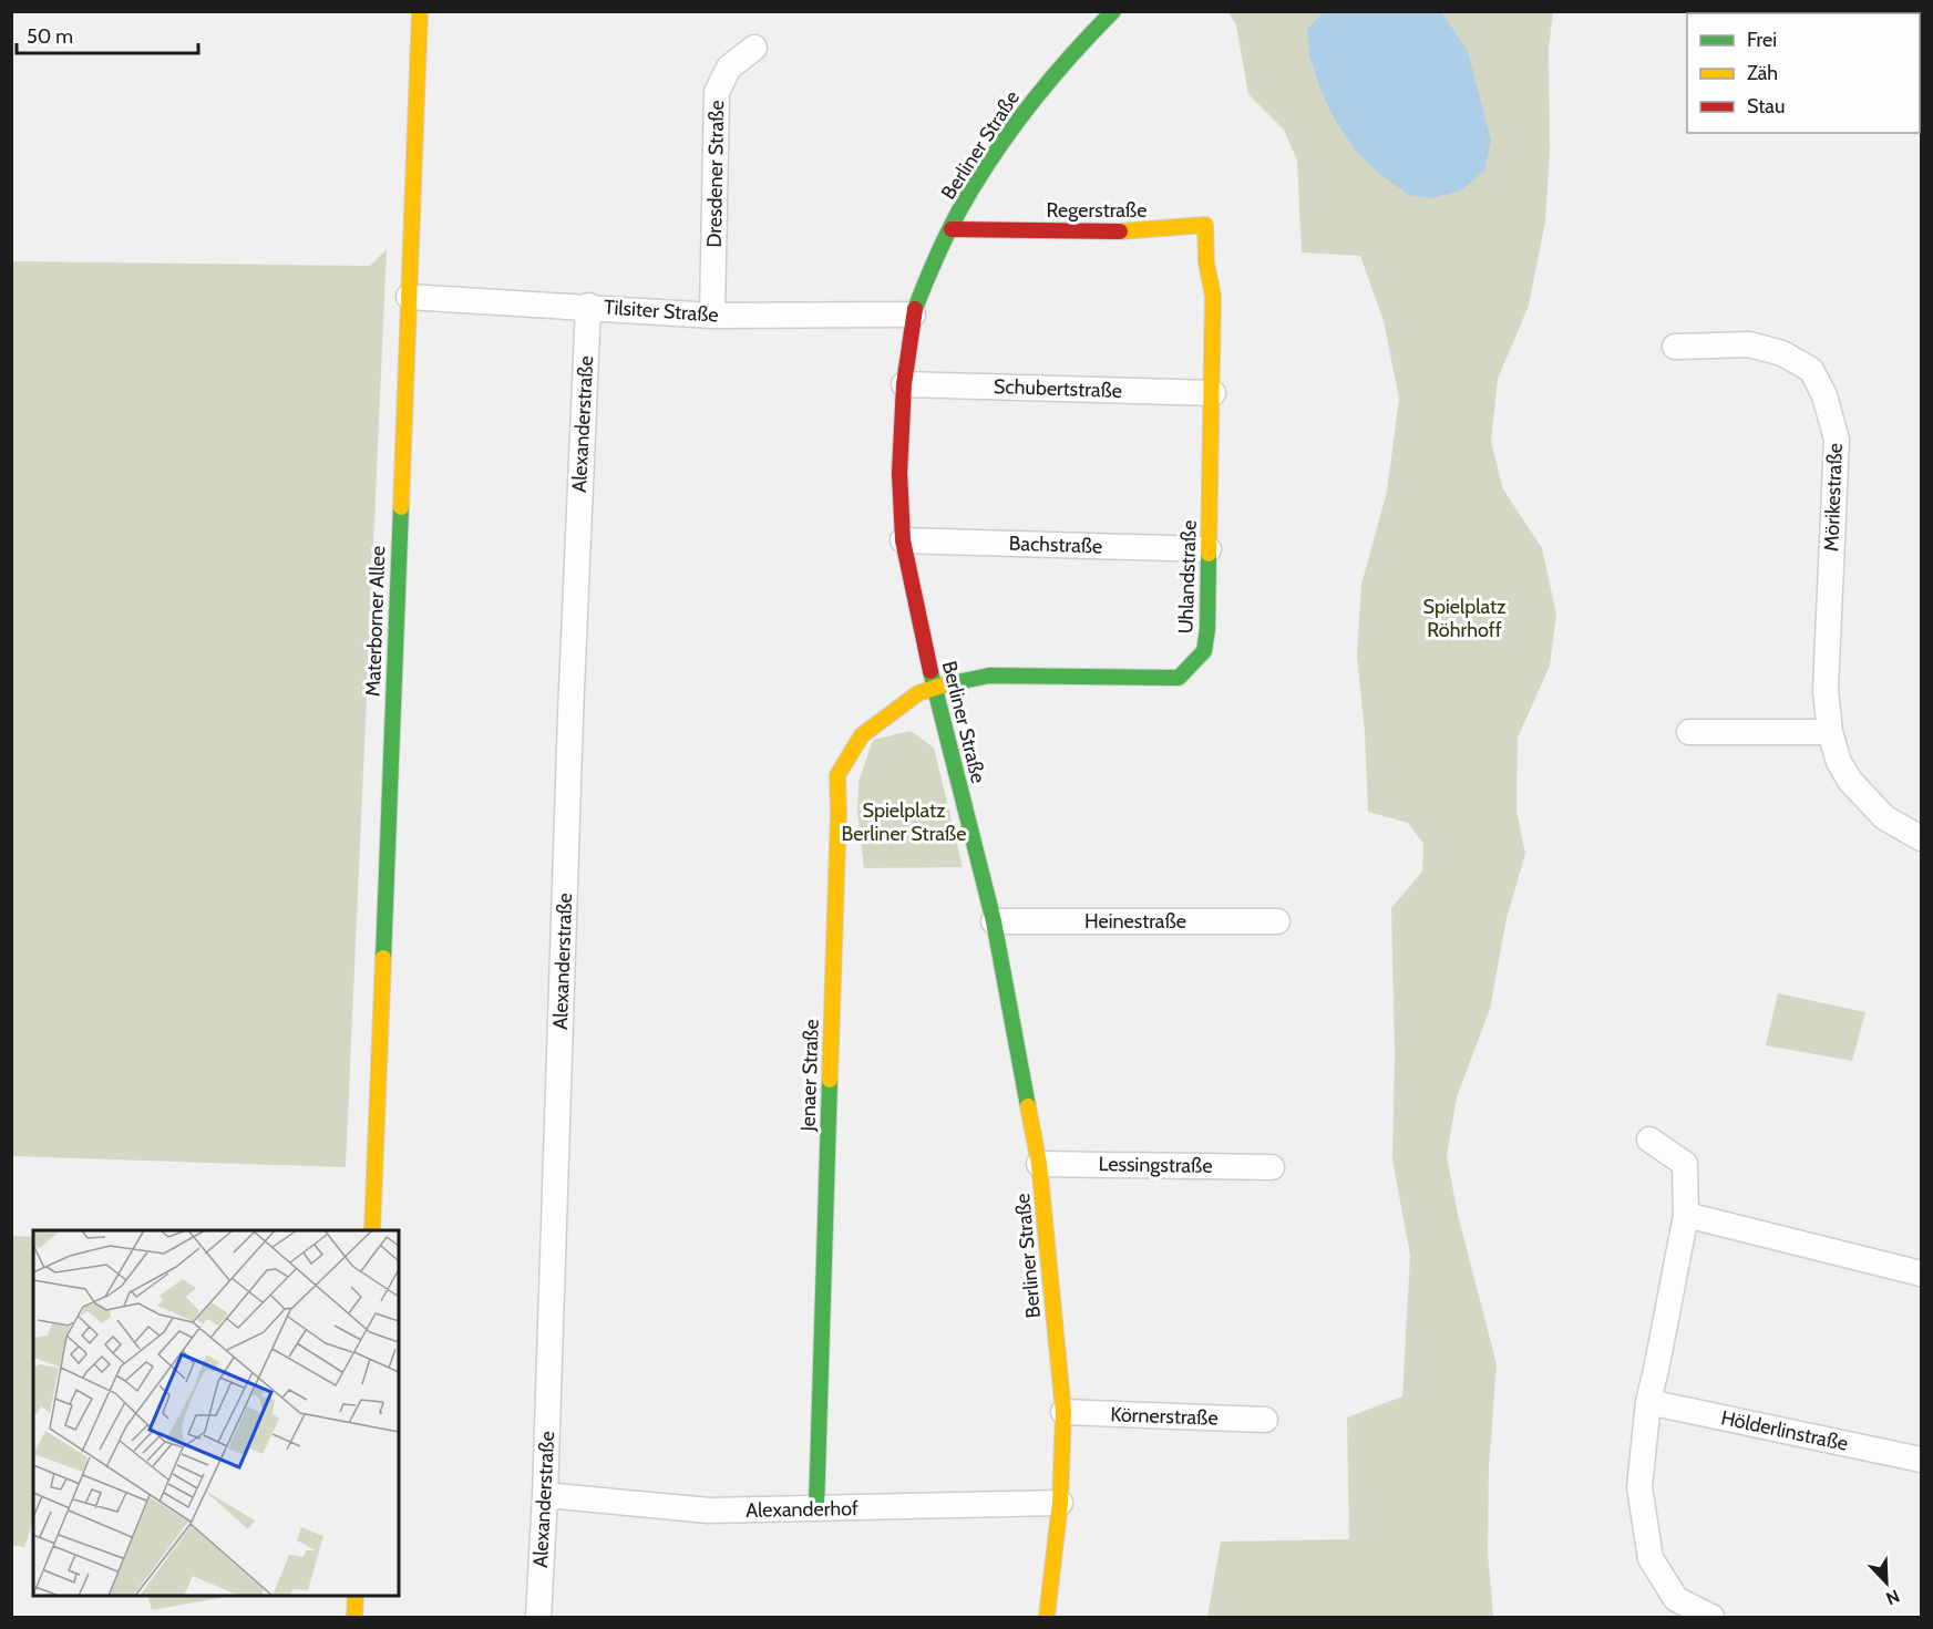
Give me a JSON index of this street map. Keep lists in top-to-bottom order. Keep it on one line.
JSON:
{"streets":{"street":["Berliner Straße","Dresdener Straße","Regerstraße","Tilsiter Straße","Schubertstraße","Alexanderstraße","Mörikestraße","Bachstraße","Uhlandstraße","Materborner Allee","Heinestraße","Jenaer Straße","Lessingstraße","Körnerstraße","Hölderlinstraße","Alexanderhof"]},"crossings":[["Berliner Straße","Regerstraße"],["Berliner Straße","Tilsiter Straße"],["Berliner Straße","Schubertstraße"],["Berliner Straße","Bachstraße"],["Berliner Straße","Uhlandstraße"],["Berliner Straße","Heinestraße"],["Berliner Straße","Jenaer Straße"],["Berliner Straße","Lessingstraße"],["Berliner Straße","Körnerstraße"],["Berliner Straße","Alexanderhof"],["Dresdener Straße","Tilsiter Straße"],["Regerstraße","Uhlandstraße"],["Tilsiter Straße","Alexanderstraße"],["Tilsiter Straße","Materborner Allee"],["Schubertstraße","Uhlandstraße"],["Alexanderstraße","Alexanderhof"],["Bachstraße","Uhlandstraße"],["Uhlandstraße","Jenaer Straße"],["Jenaer Straße","Alexanderhof"]],"parks":["Spielplatz Röhrhoff","Spielplatz Berliner Straße"],"legend":["Frei","Zäh","Stau"],"scale_bar":"50 m","north":"bottom right"}
